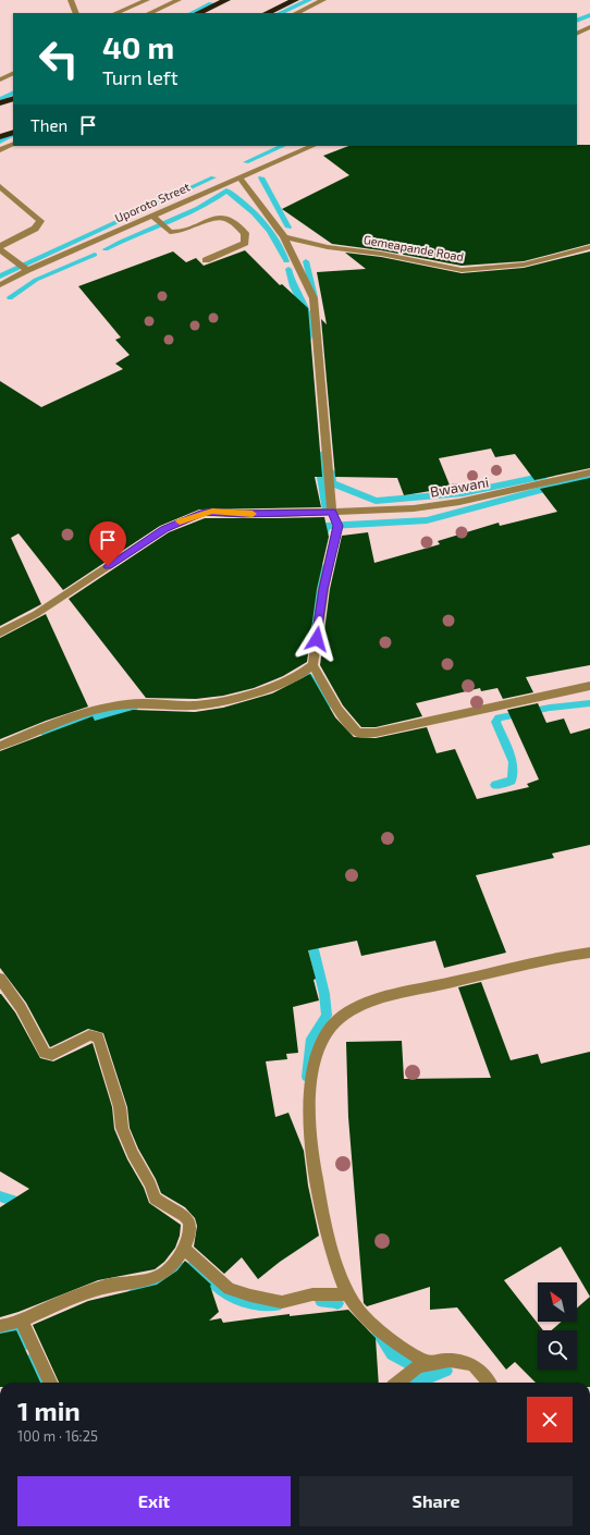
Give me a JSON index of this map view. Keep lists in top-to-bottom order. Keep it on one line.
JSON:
{"streets":{"street":["Uporoto Street","Gemeapande Road","Bwawani"]},"north":"top left","page":{"turn":["40 m","Turn left"],"then":"Then","heading":["1 min","100 m · 16:25"],"buttons":["Exit","Share"]}}
